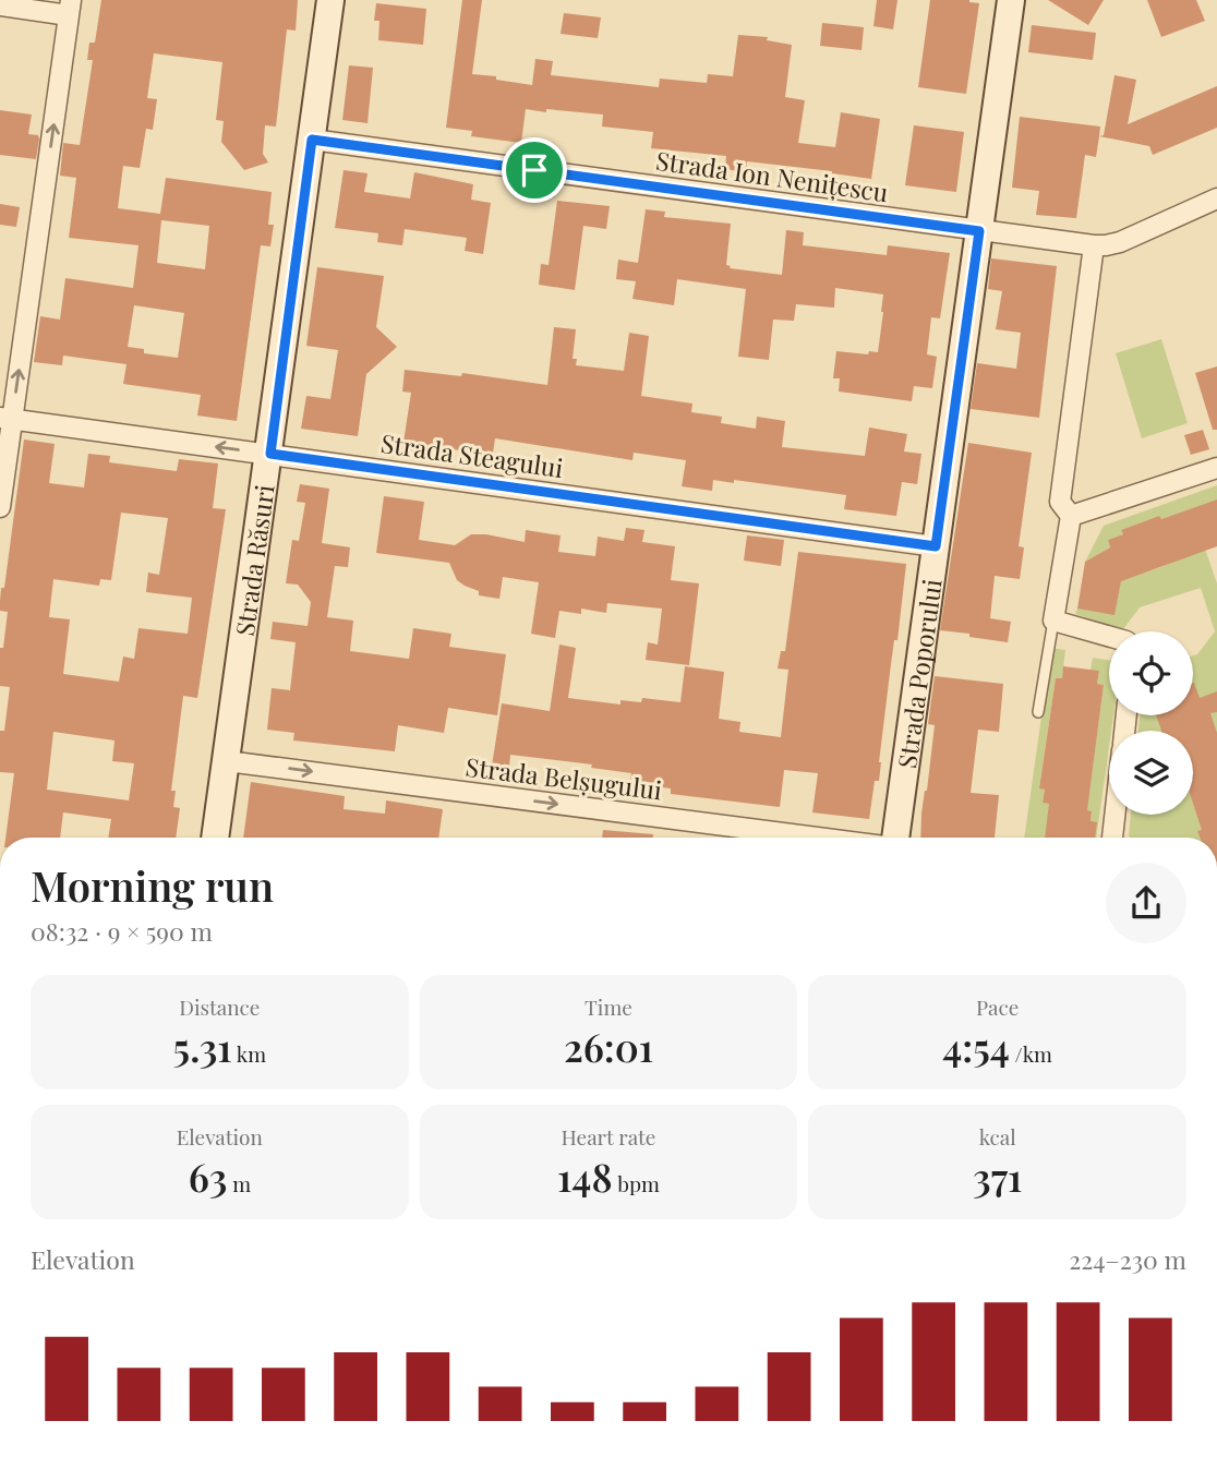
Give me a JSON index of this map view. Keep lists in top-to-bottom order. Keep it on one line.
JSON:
{"streets":{"street":["Strada Ion Nenițescu","Strada Steagului","Strada Răsuri","Strada Poporului","Strada Belșugului"]},"crossings":[["Strada Ion Nenițescu","Strada Răsuri"],["Strada Ion Nenițescu","Strada Poporului"],["Strada Steagului","Strada Răsuri"],["Strada Steagului","Strada Poporului"],["Strada Răsuri","Strada Belșugului"]],"one_way":["Strada Belșugului"],"page":{"heading":["Morning run","08:32 · 9 × 590 m"],"stats":[["Distance","5.31 km"],["Time","26:01"],["Pace","4:54 /km"],["Elevation","63 m"],["Heart rate","148 bpm"],["kcal","371"]],"chart":["Elevation","224–230 m"]}}
